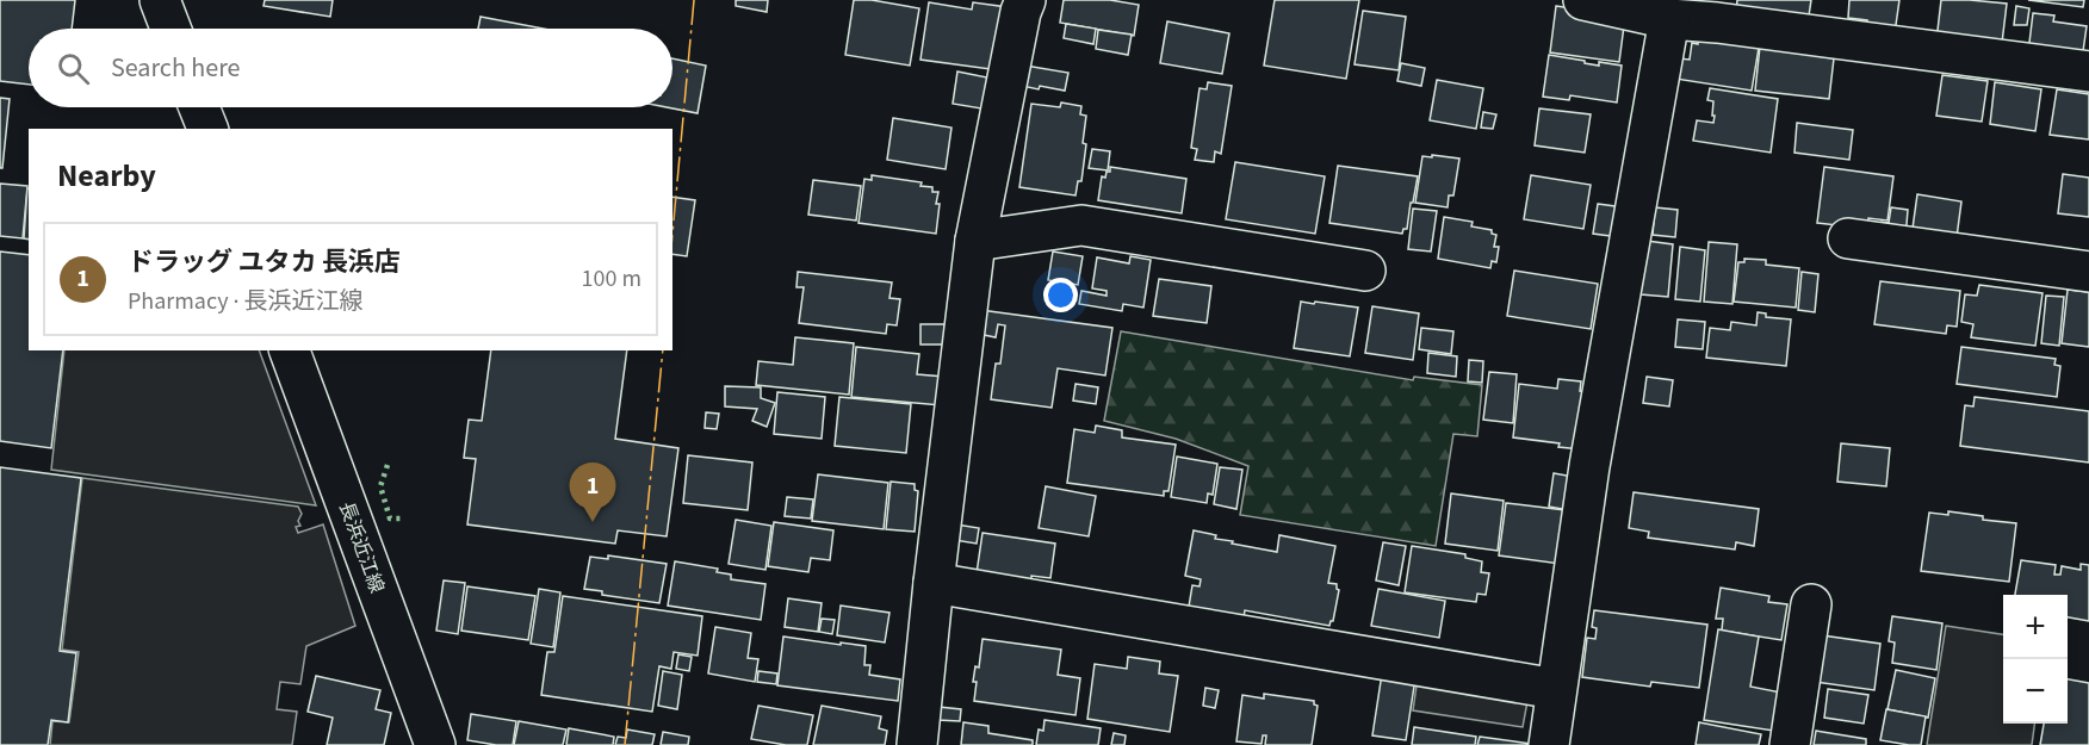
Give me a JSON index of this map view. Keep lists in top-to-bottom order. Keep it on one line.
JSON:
{"streets":{"street":["長浜近江線"]},"page":{"search":"Search here","heading":"Nearby","list":[{"mark":"1","name":"ドラッグ ユタカ 長浜店","note":"Pharmacy · 長浜近江線","value":"100 m"}],"pins":"1","map_buttons":["+","−"]}}
